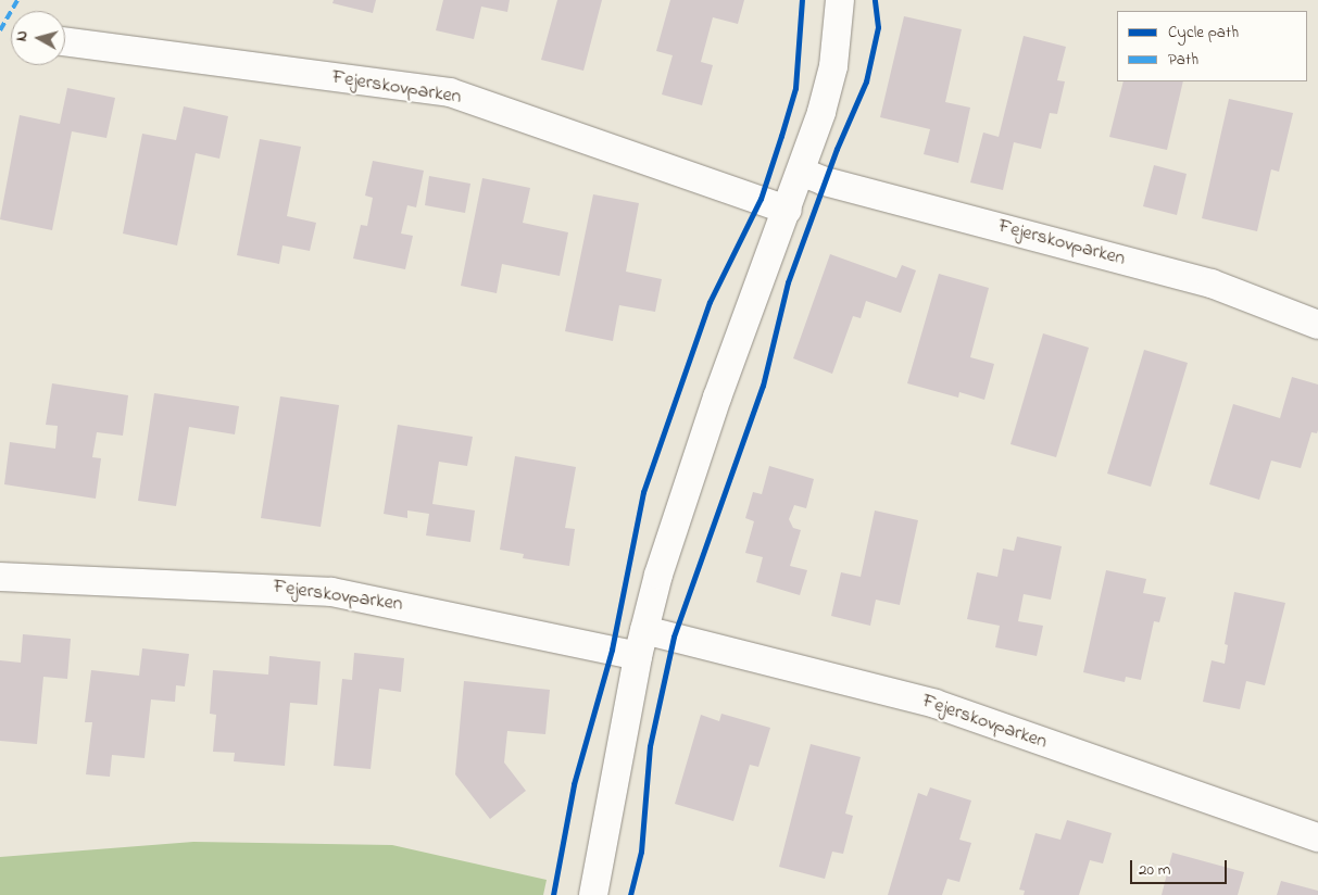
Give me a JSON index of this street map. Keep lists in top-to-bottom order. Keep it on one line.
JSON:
{"streets":{"street":["Fejerskovparken"]},"legend":["Cycle path","Path"],"scale_bar":"20 m","north":"left"}
